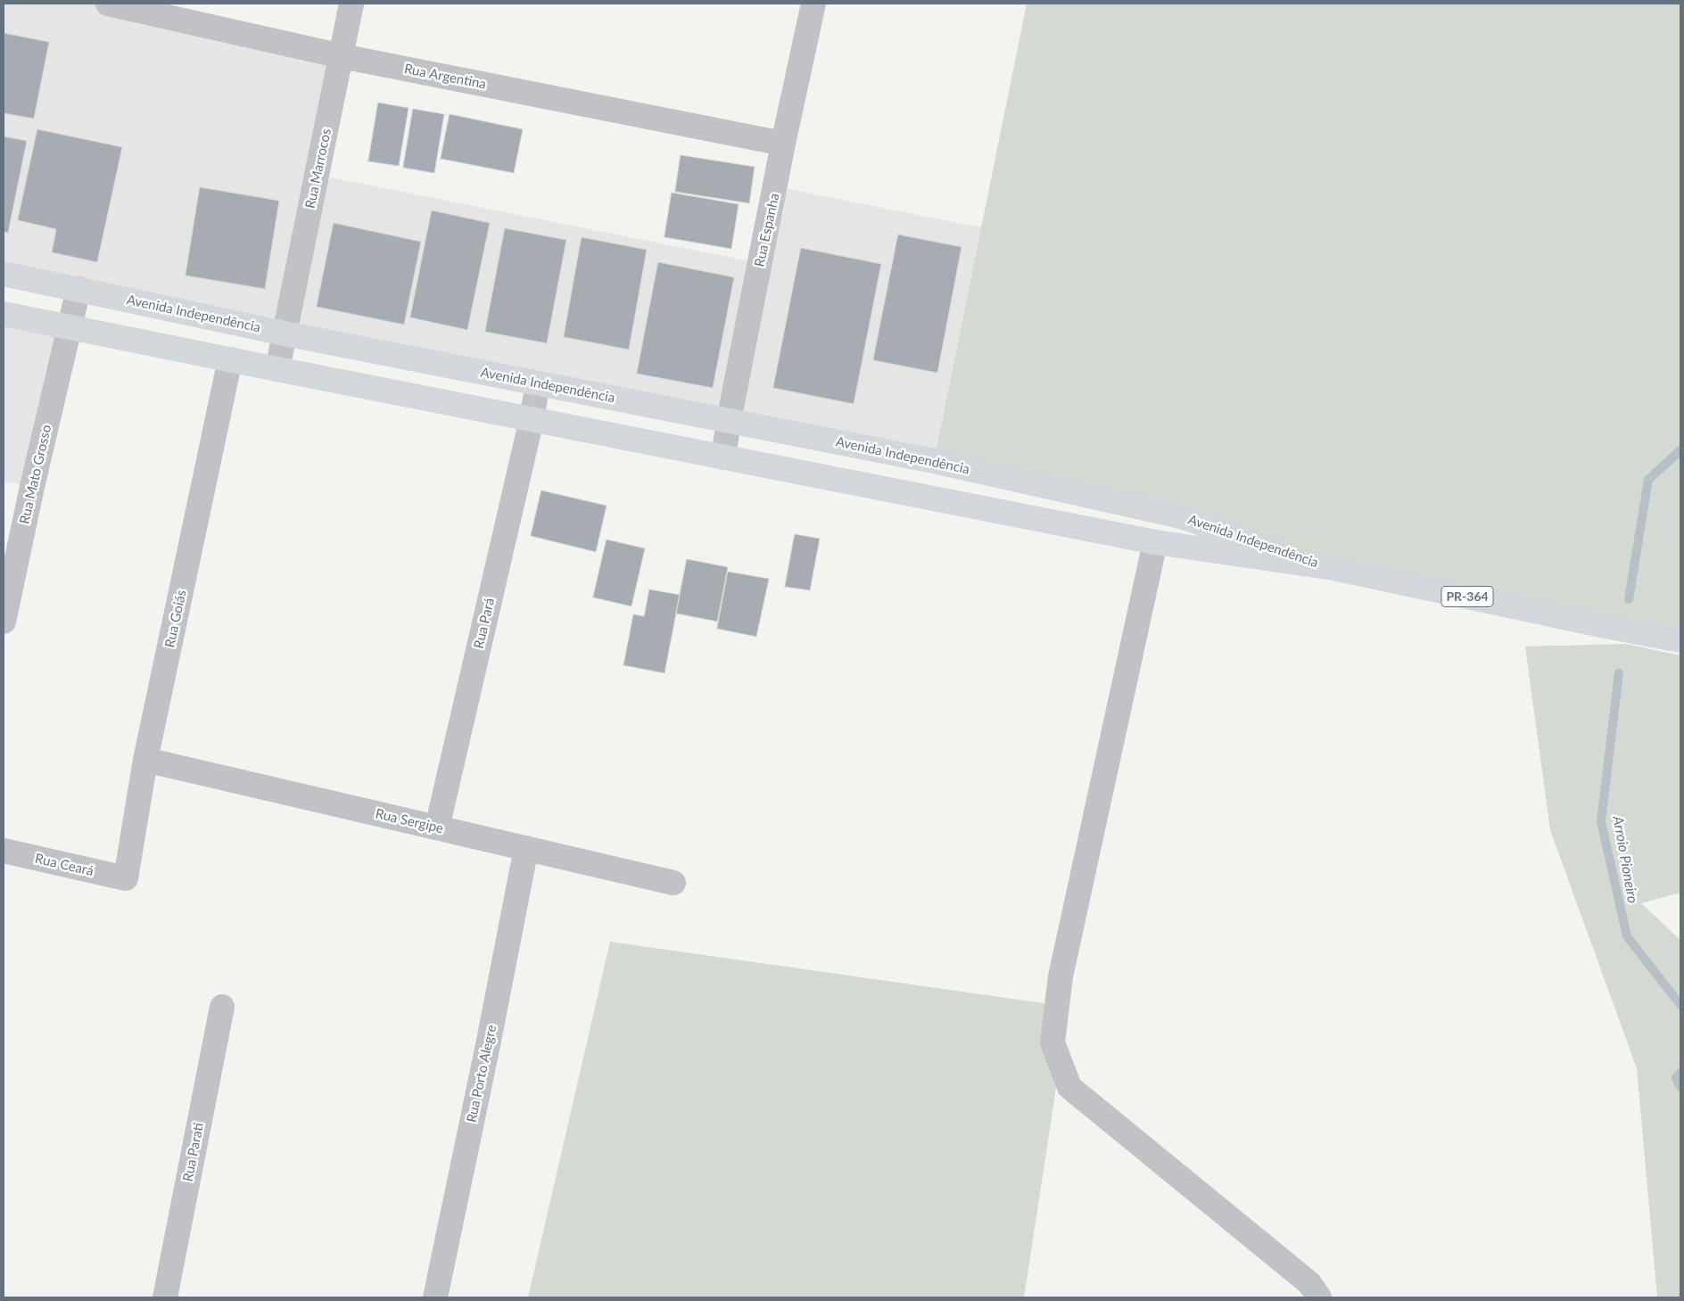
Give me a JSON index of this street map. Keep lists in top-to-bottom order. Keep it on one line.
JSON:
{"streets":{"main road":["Avenida Independência","PR-364"],"street":["Rua Argentina","Rua Marrocos","Rua Espanha","Rua Mato Grosso","Rua Goiás","Rua Pará","Rua Sergipe","Rua Ceará","Rua Porto Alegre","Rua Parati"]},"crossings":[["Rua Argentina","Rua Marrocos"],["Rua Argentina","Rua Espanha"],["Rua Marrocos","Avenida Independência"],["Rua Espanha","Avenida Independência"],["Avenida Independência","Rua Mato Grosso"],["Avenida Independência","PR-364"],["Avenida Independência","Rua Goiás"],["Avenida Independência","Rua Pará"],["Rua Goiás","Rua Sergipe"],["Rua Goiás","Rua Ceará"],["Rua Pará","Rua Sergipe"],["Rua Sergipe","Rua Porto Alegre"]],"water":["Arroio Pioneiro"]}
